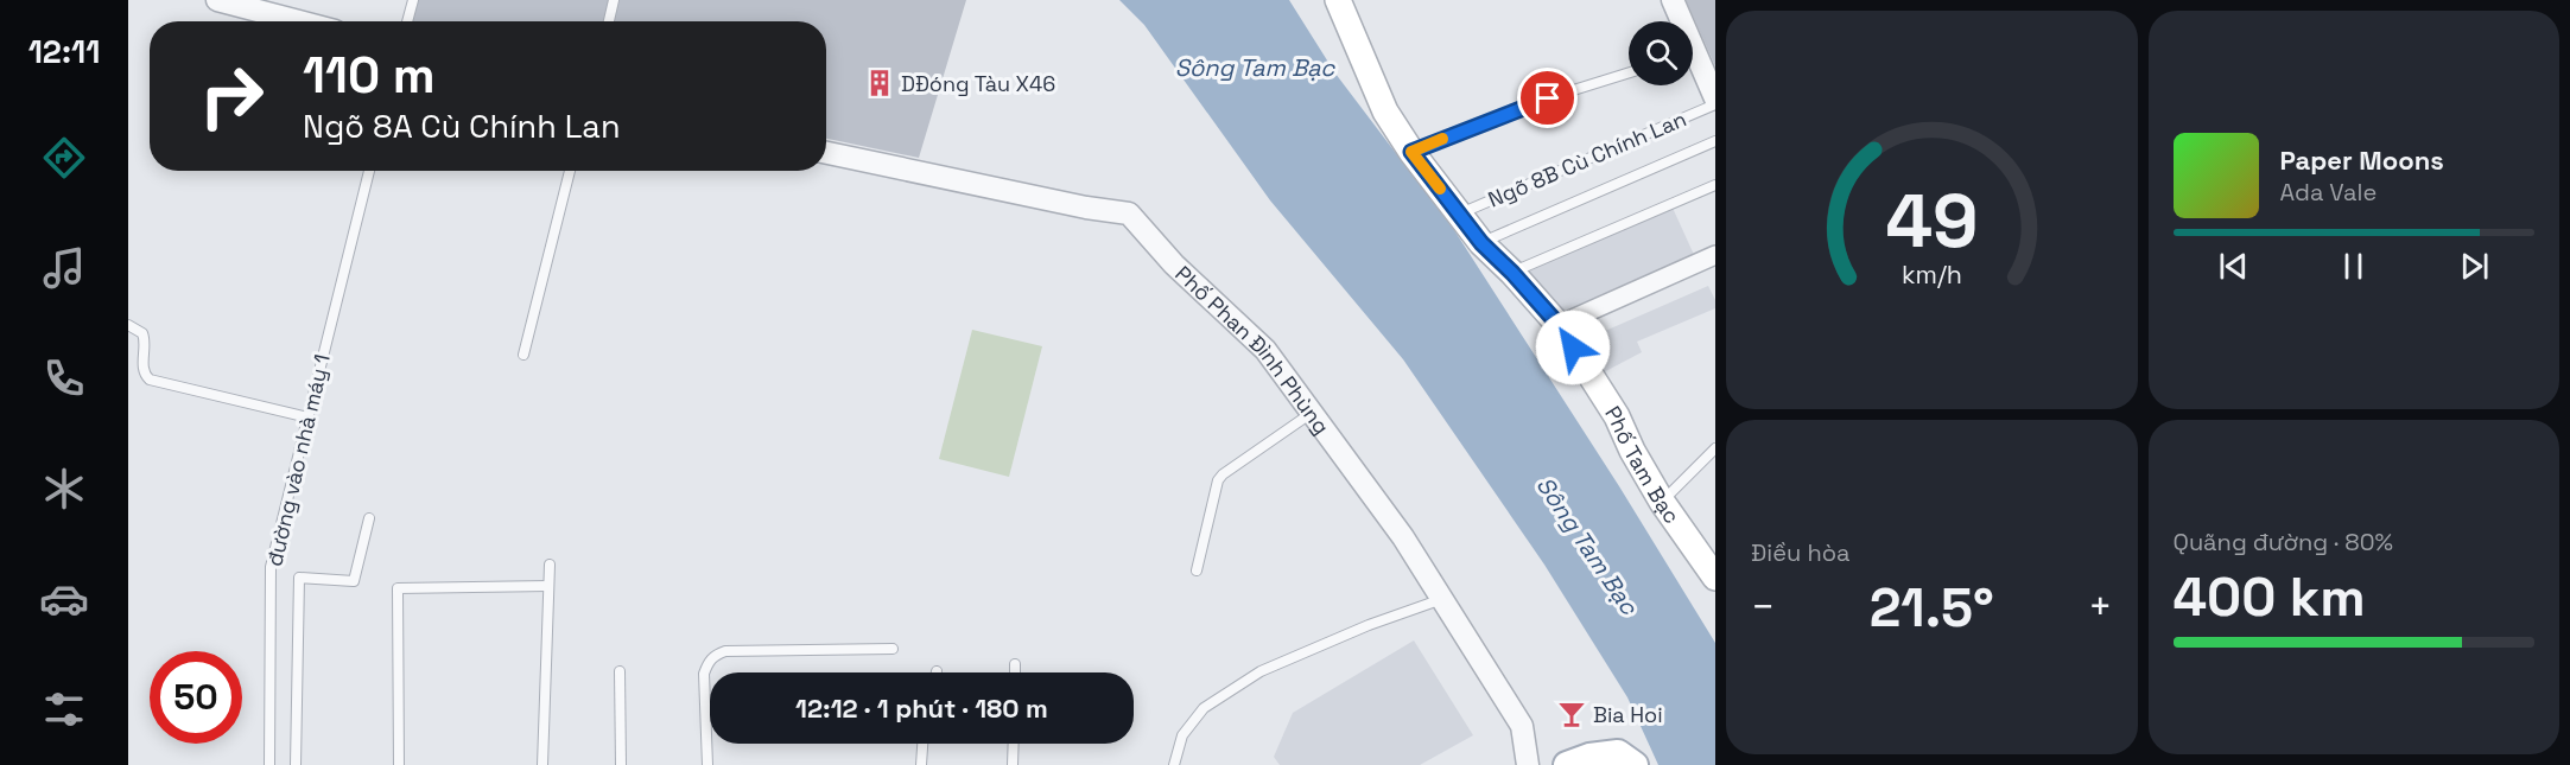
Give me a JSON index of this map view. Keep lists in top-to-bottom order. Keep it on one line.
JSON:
{"streets":{"main road":["Phố Tam Bạc"],"street":["Phố Phan Đình Phùng"],"lane":["Ngõ 8B Cù Chính Lan","đường vào nhà máy 1"]},"crossings":[["Ngõ 8B Cù Chính Lan","Phố Tam Bạc"]],"water":["Sông Tam Bạc"],"places":{"building":["DĐóng Tàu X46"],"bar":["Bia Hoi"]},"page":{"tabs":"12:11","turn":["110 m","Ngõ 8A Cù Chính Lan"],"song":["Paper Moons","Ada Vale"],"tile":["Điều hòa",["Quãng đường · 80%","400 km"]],"heat":["−","21.5°","+"],"limit":"50","trip":"12:12 · 1 phút · 180 m","gauge":["49","km/h"]}}
